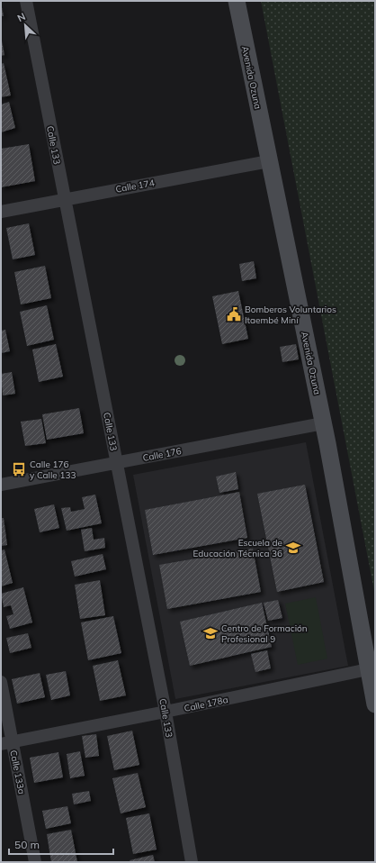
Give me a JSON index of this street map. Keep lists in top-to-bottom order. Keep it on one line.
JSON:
{"streets":{"main road":["Avenida Ozuna"],"street":["Calle 133","Calle 174","Calle 176","Calle 178a","Calle 133a"]},"crossings":[["Avenida Ozuna","Calle 174"],["Avenida Ozuna","Calle 176"],["Avenida Ozuna","Calle 178a"],["Calle 133","Calle 174"],["Calle 133","Calle 176"],["Calle 133","Calle 178a"],["Calle 178a","Calle 133a"]],"places":{"public building":["Bomberos Voluntarios Itaembé Miní"],"bus stop":["Calle 176 y Calle 133"],"school or university":["Escuela de Educación Técnica 36","Centro de Formación Profesional 9"]},"scale_bar":"50 m","north":"top left"}
